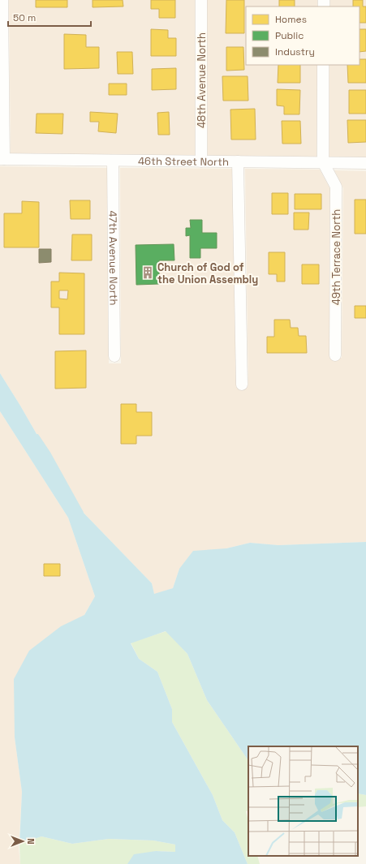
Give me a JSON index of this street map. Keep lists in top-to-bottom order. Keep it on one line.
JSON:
{"streets":{"street":["48th Avenue North","46th Street North","49th Terrace North","47th Avenue North"]},"crossings":[["48th Avenue North","46th Street North"],["46th Street North","49th Terrace North"],["46th Street North","47th Avenue North"]],"places":{"building":["Church of God of the Union Assembly"]},"legend":["Homes","Public","Industry"],"scale_bar":"50 m","north":"right"}
